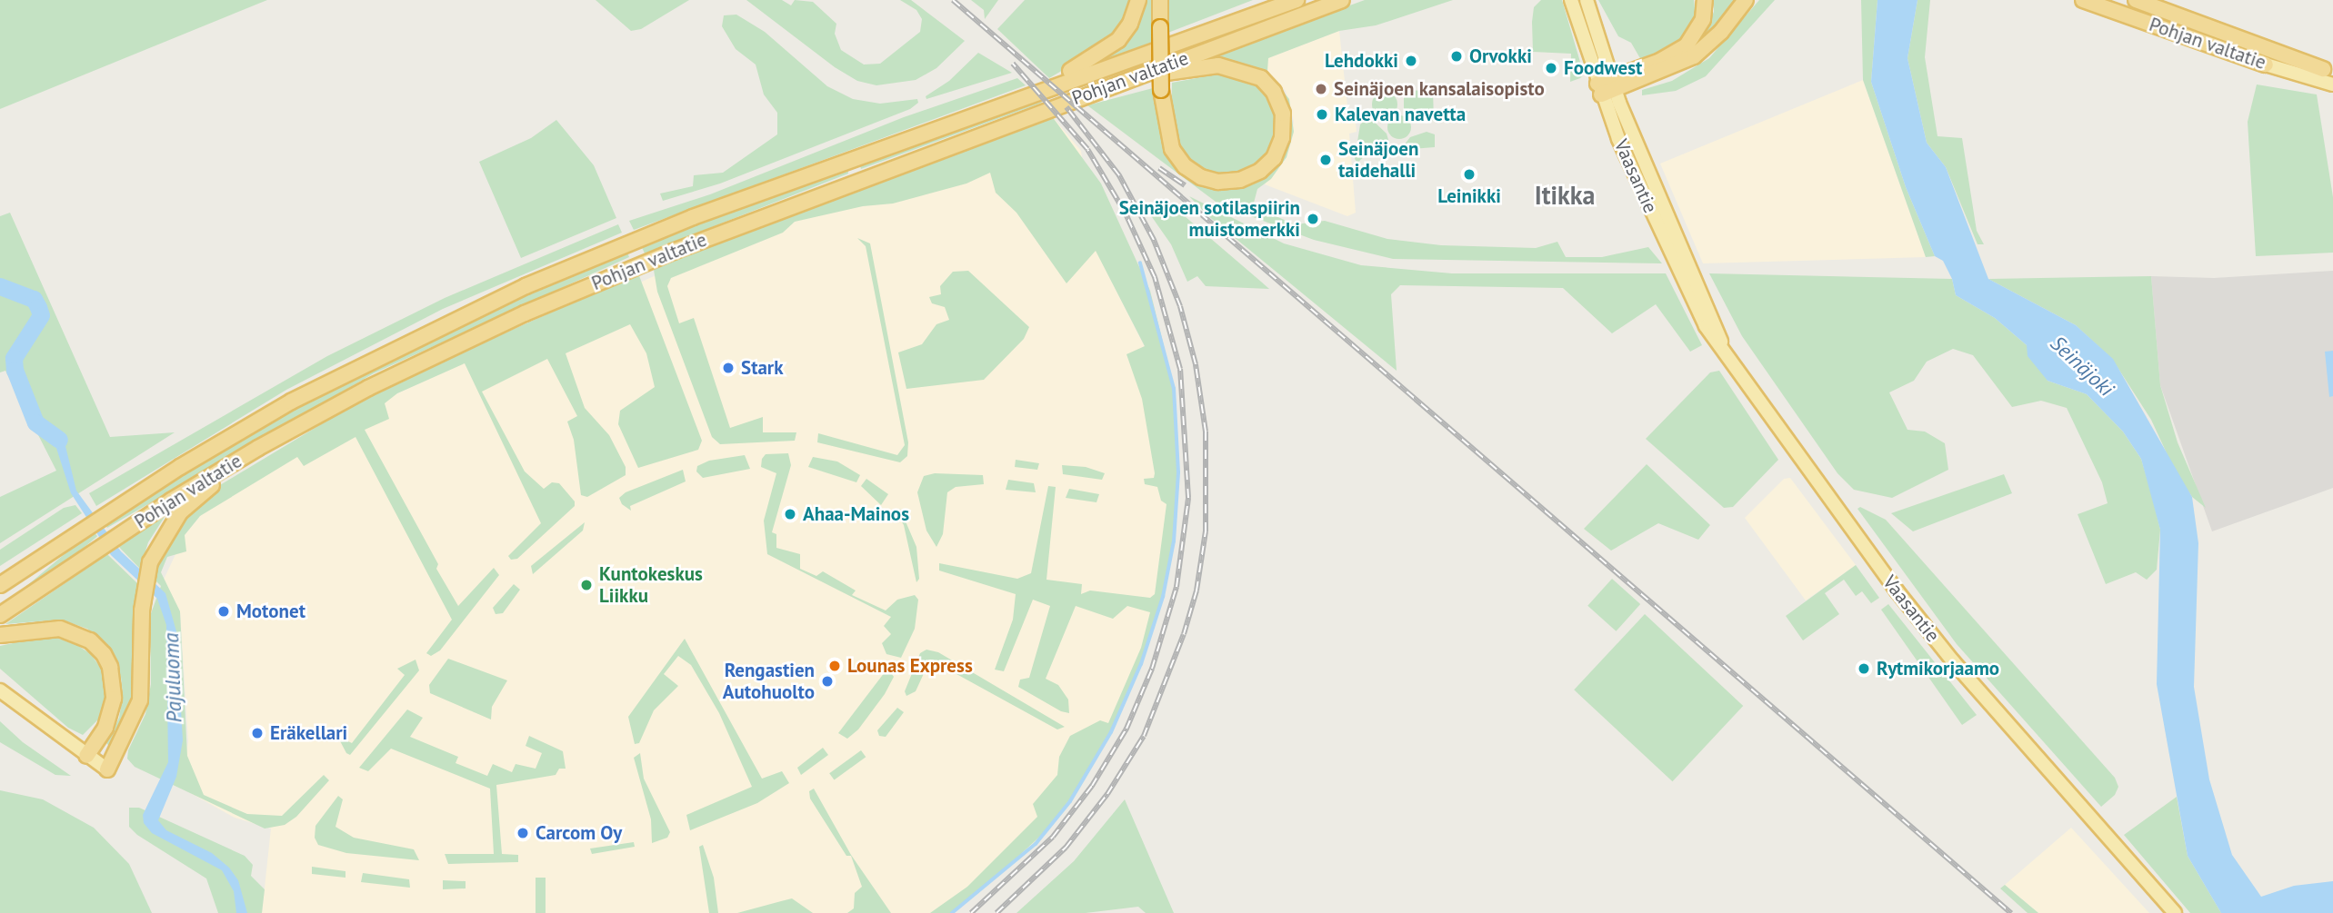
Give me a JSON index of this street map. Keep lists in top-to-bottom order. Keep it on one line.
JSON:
{"streets":{"highway":["Pohjan valtatie"],"main road":["Vaasantie"]},"districts":["Itikka"],"water":["Seinäjoki","Pajuluoma"],"places":["Orvokki","Lehdokki","Foodwest","Seinäjoen kansalaisopisto","Kalevan navetta","Seinäjoen taidehalli","Leinikki","Seinäjoen sotilaspiirin muistomerkki","Stark","Ahaa-Mainos","Kuntokeskus Liikku","Motonet","Lounas Express","Rytmikorjaamo","Rengastien Autohuolto","Eräkellari","Carcom Oy"]}
